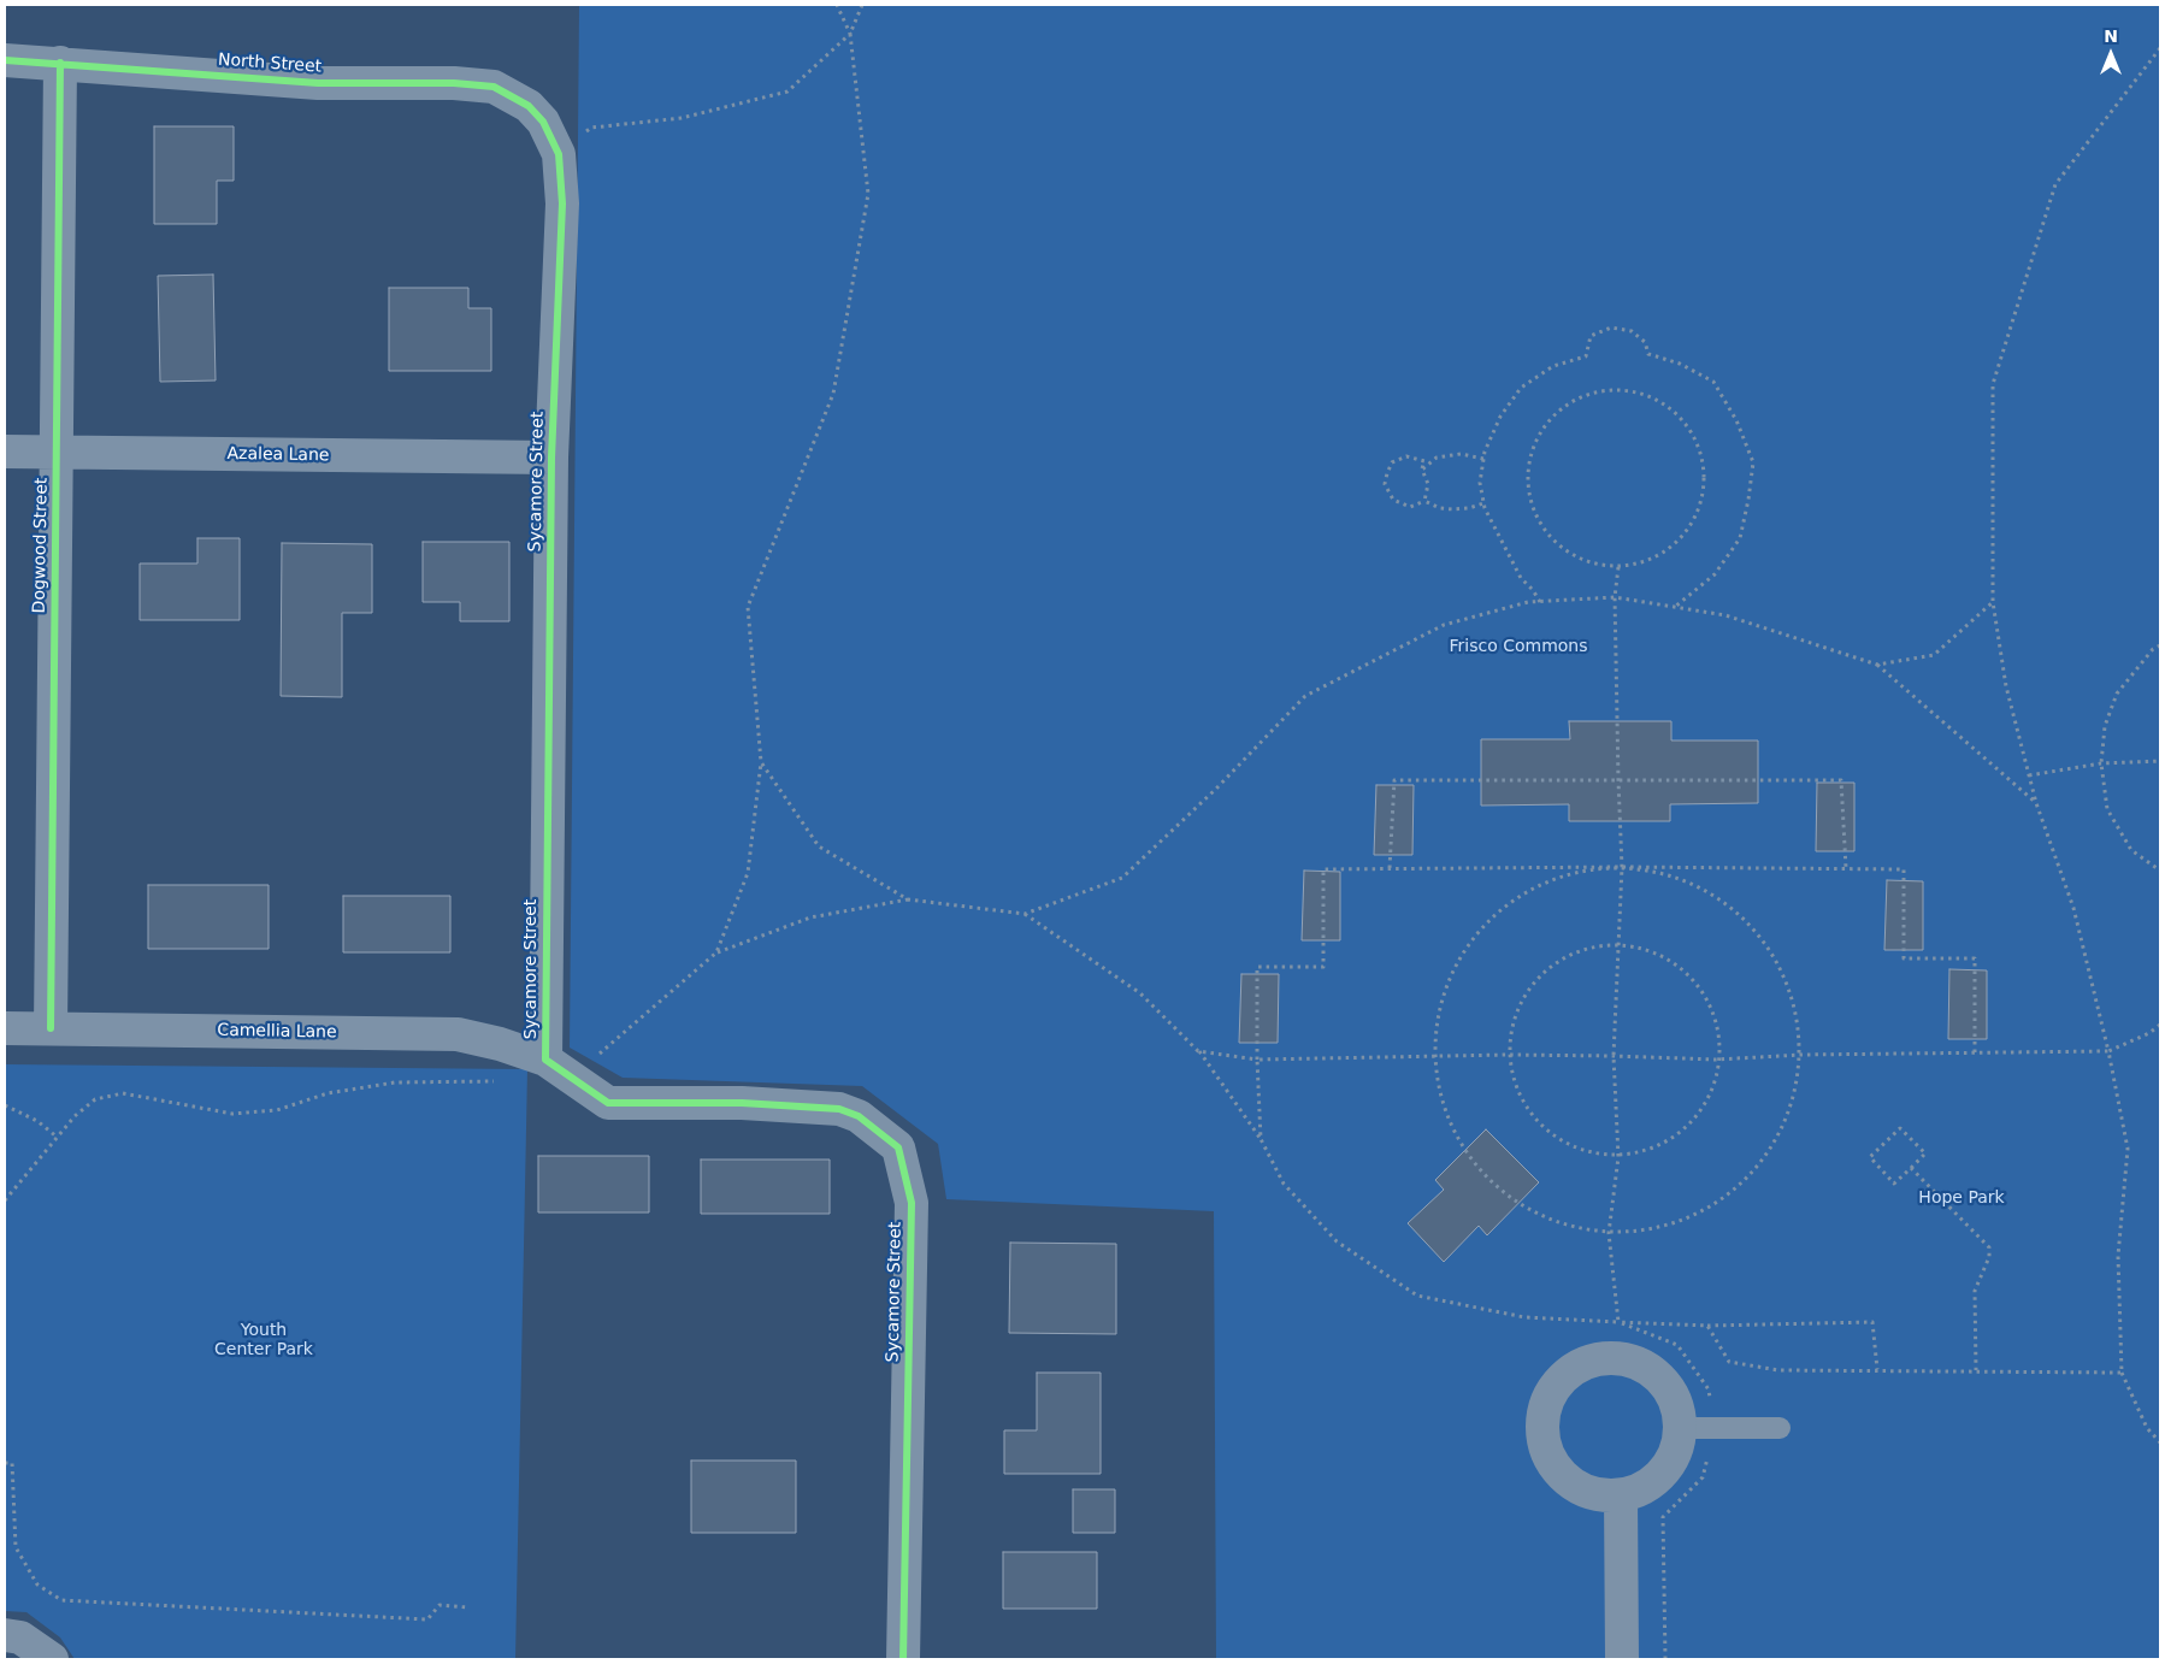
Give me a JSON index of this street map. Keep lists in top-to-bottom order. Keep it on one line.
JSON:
{"streets":{"street":["North Street","Azalea Lane","Sycamore Street","Dogwood Street","Camellia Lane"]},"crossings":[["North Street","Sycamore Street"],["North Street","Dogwood Street"],["Azalea Lane","Sycamore Street"],["Azalea Lane","Dogwood Street"],["Sycamore Street","Camellia Lane"],["Dogwood Street","Camellia Lane"]],"parks":["Frisco Commons","Hope Park","Youth Center Park"],"north":"top"}
